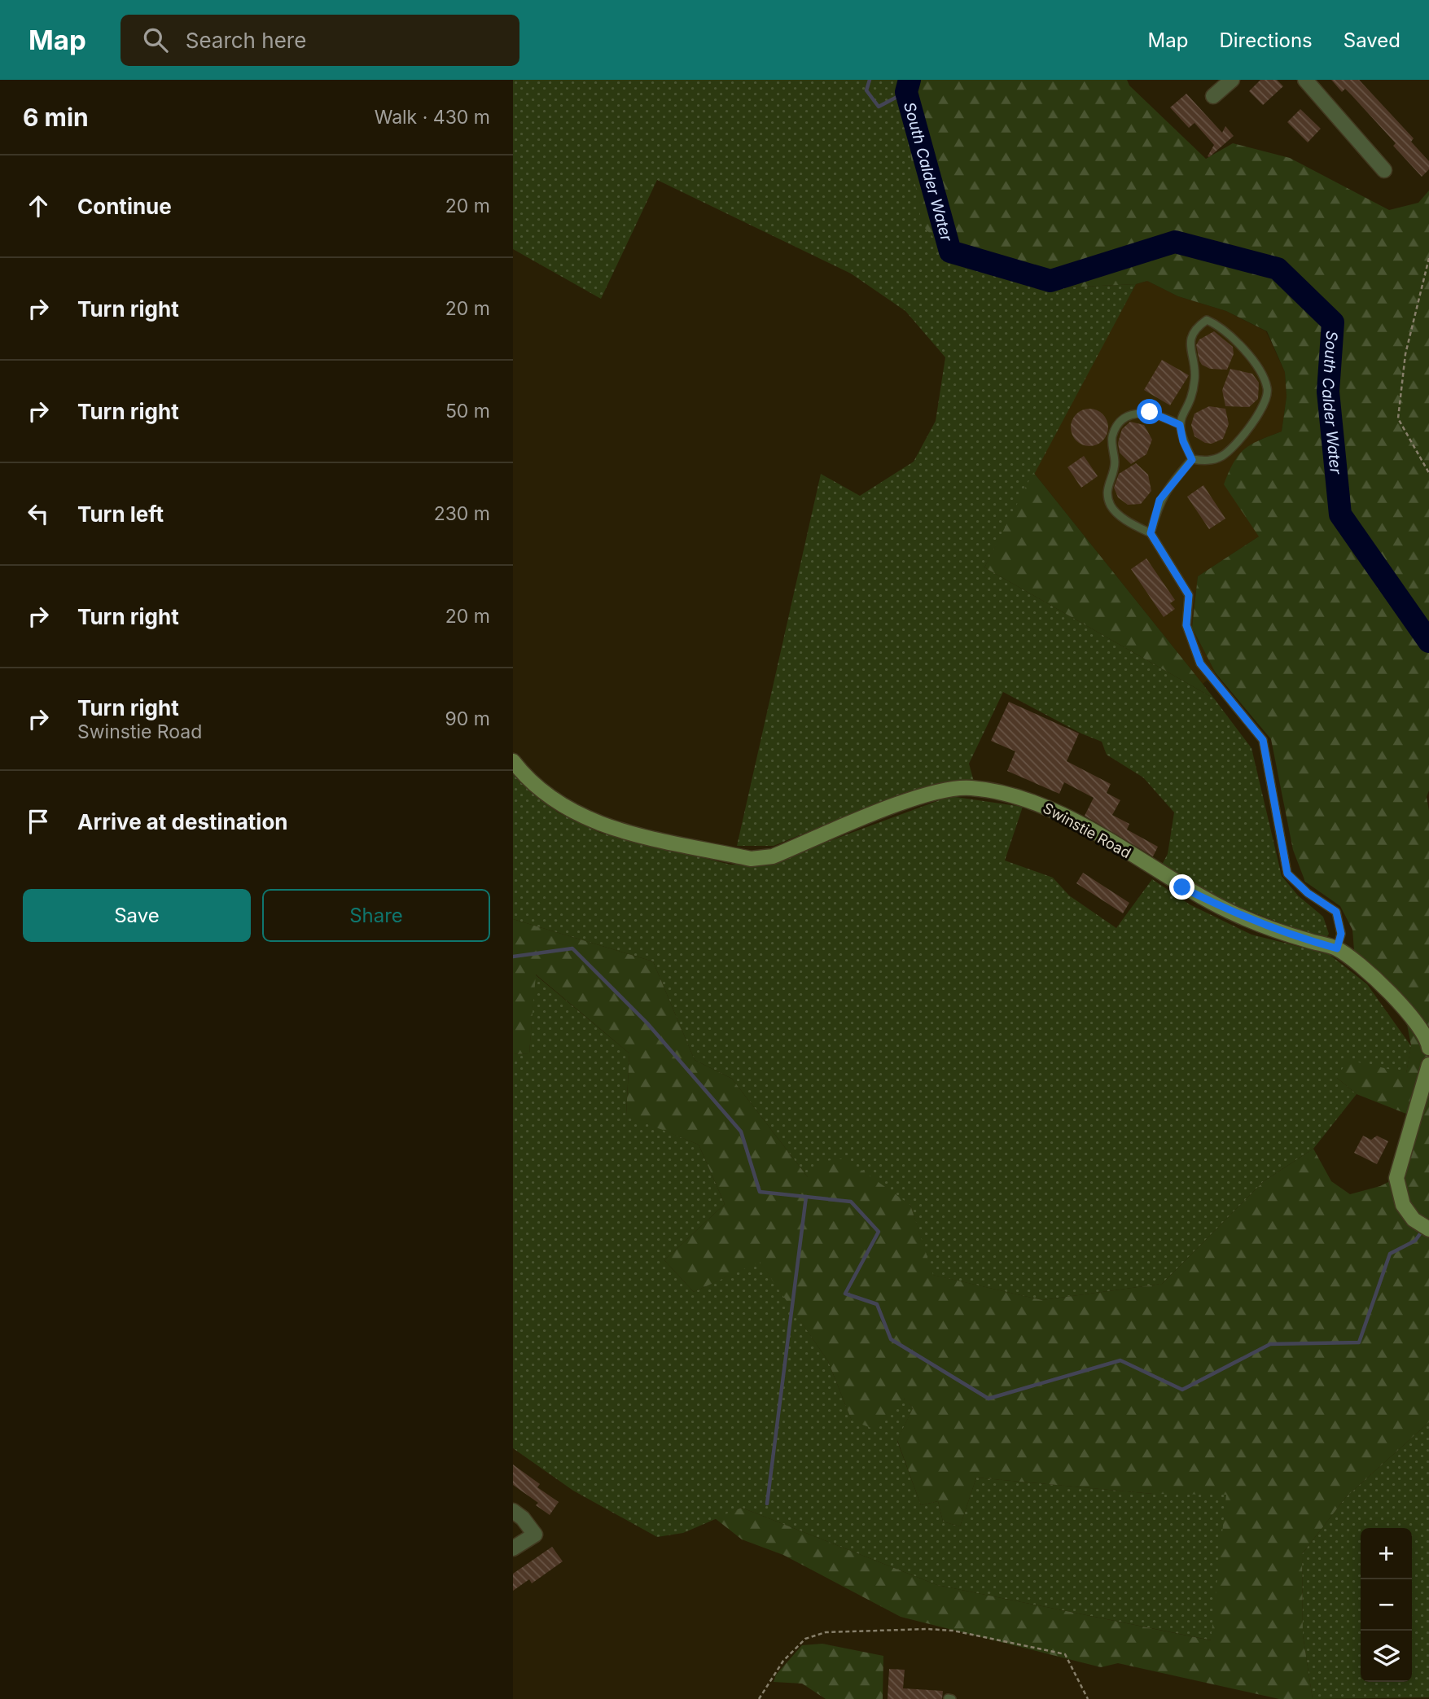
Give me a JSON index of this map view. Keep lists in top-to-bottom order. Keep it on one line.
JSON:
{"streets":{"street":["Swinstie Road"]},"water":["South Calder Water"],"page":{"header":"Map","search":"Search here","nav":["Map","Directions","Saved"],"heading":["6 min","Walk · 430 m"],"list":[["Continue","20 m"],["Turn right","20 m"],["Turn right","50 m"],["Turn left","230 m"],["Turn right","20 m"],["Turn right","Swinstie Road","90 m"],"Arrive at destination"],"buttons":["Save","Share"],"map_buttons":["+","−"]}}
